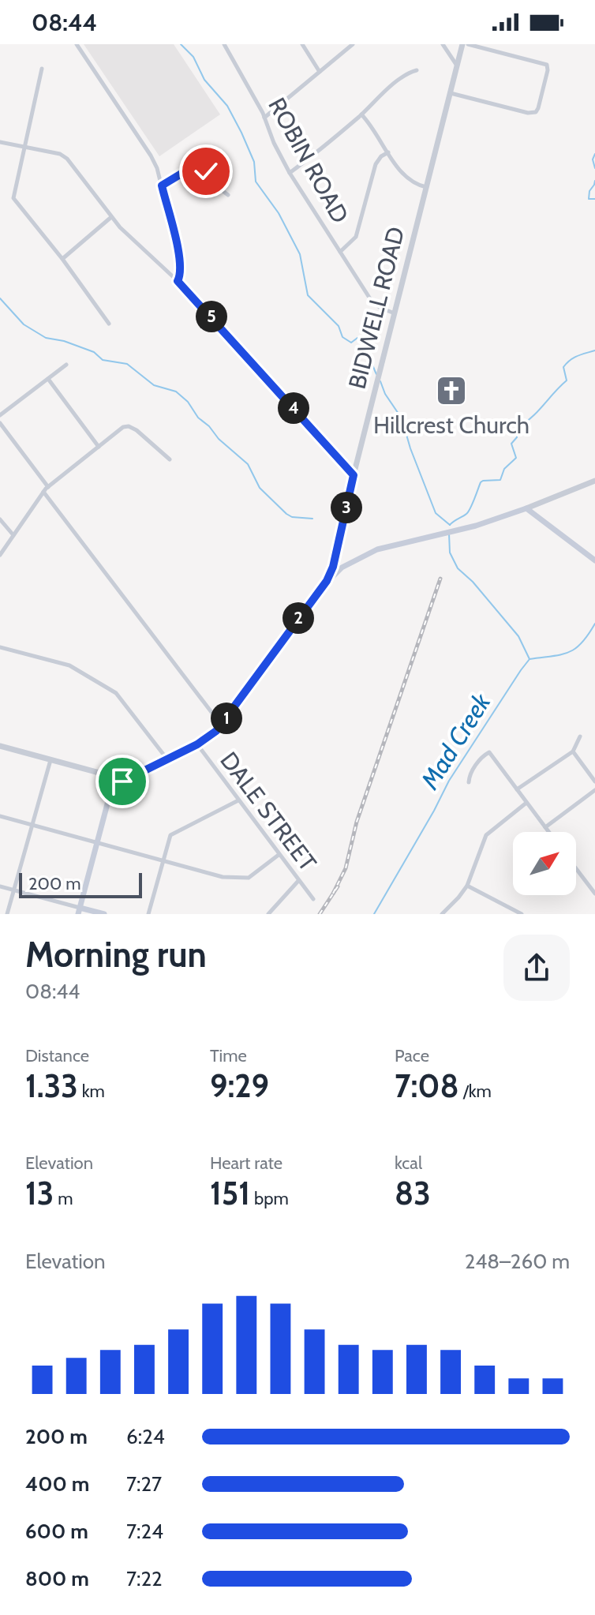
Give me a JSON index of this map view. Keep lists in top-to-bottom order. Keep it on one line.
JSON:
{"streets":{"street":["ROBIN ROAD","BIDWELL ROAD","DALE STREET"]},"crossings":[["ROBIN ROAD","BIDWELL ROAD"]],"water":["Mad Creek"],"places":{"church":["Hillcrest Church"]},"scale_bar":"200 m","north":"top right","page":{"status":"08:44","pins":["5","4","3","2","1"],"scale":"200 m","heading":["Morning run","08:44"],"stats":[["Distance","1.33 km"],["Time","9:29"],["Pace","7:08 /km"],["Elevation","13 m"],["Heart rate","151 bpm"],["kcal","83"]],"chart":["Elevation","248–260 m"],"list":[{"name":"200 m","note":"6:24"},{"name":"400 m","note":"7:27"},{"name":"600 m","note":"7:24"},{"name":"800 m","note":"7:22"}]}}
